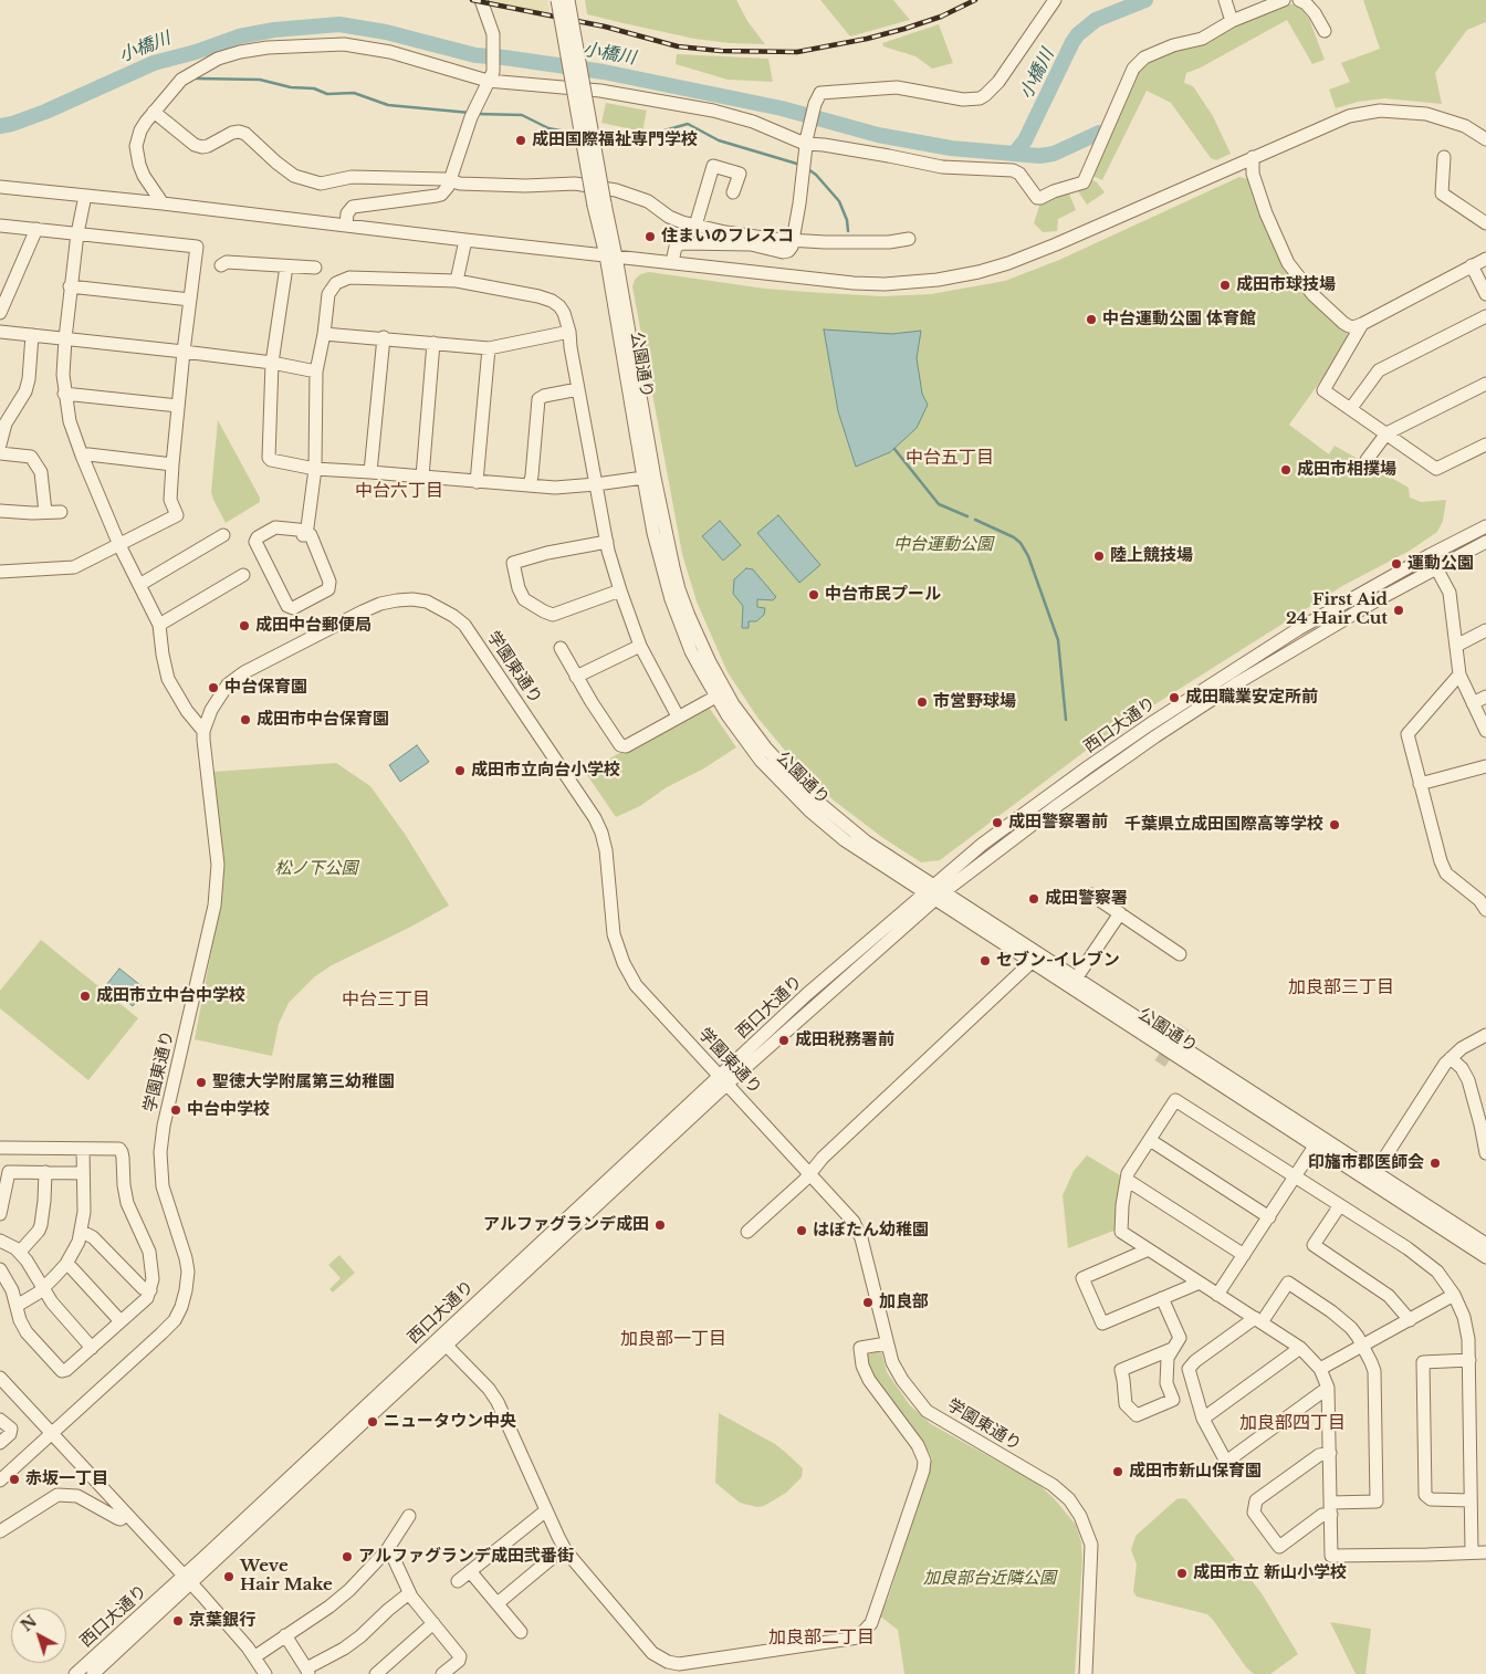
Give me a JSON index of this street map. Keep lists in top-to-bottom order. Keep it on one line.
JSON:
{"streets":{"street":["公園通り","学園東通り","西口大通り"]},"crossings":[["公園通り","西口大通り"],["学園東通り","西口大通り"]],"districts":["中台五丁目","中台六丁目","加良部三丁目","中台三丁目","加良部一丁目","加良部四丁目","加良部二丁目"],"water":["小橋川"],"parks":["中台運動公園","松ノ下公園","加良部台近隣公園"],"places":["成田国際福祉専門学校","住まいのフレスコ","成田市球技場","中台運動公園 体育館","成田市相撲場","陸上競技場","運動公園","中台市民プール","First Aid 24 Hair Cut","成田中台郵便局","中台保育園","成田職業安定所前","市営野球場","成田市中台保育園","成田市立向台小学校","成田警察署前","千葉県立成田国際高等学校","成田警察署","セブン-イレブン","成田市立中台中学校","成田税務署前","聖徳大学附属第三幼稚園","中台中学校","印旛市郡医師会","アルファグランデ成田","はぼたん幼稚園","加良部","ニュータウン中央","成田市新山保育園","赤坂一丁目","アルファグランデ成田弐番街","成田市立 新山小学校","Weve Hair Make","京葉銀行"],"north":"top left"}
